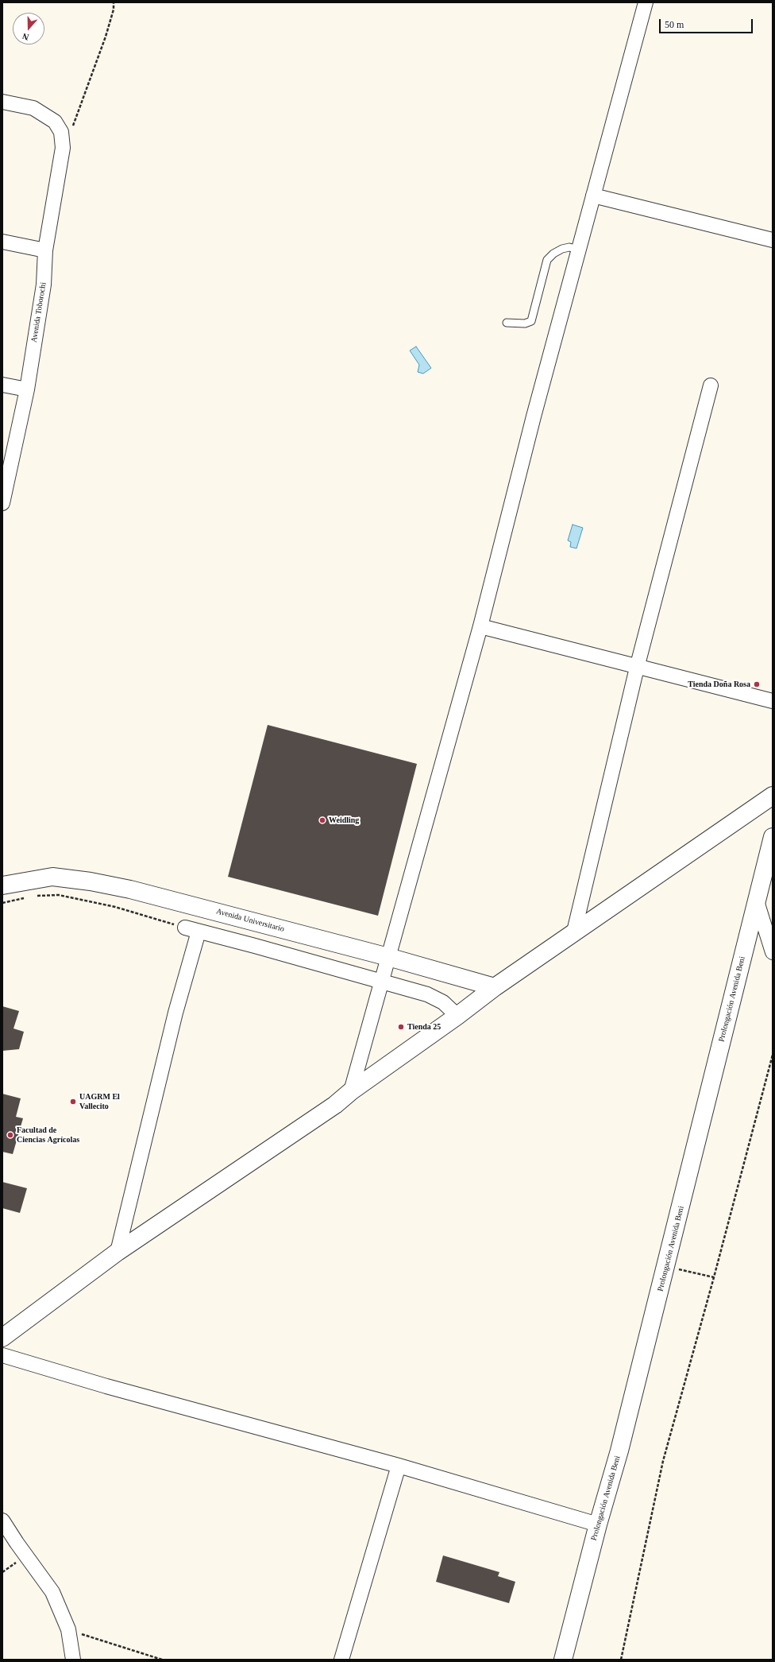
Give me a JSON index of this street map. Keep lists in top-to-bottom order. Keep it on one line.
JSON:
{"streets":{"street":["Avenida Toborochi","Avenida Universitario","Prolongación Avenida Beni"]},"places":["Tienda Doña Rosa","Weidling","Tienda 25","UAGRM El Vallecito","Facultad de Ciencias Agrícolas"],"scale_bar":"50 m","north":"bottom"}
